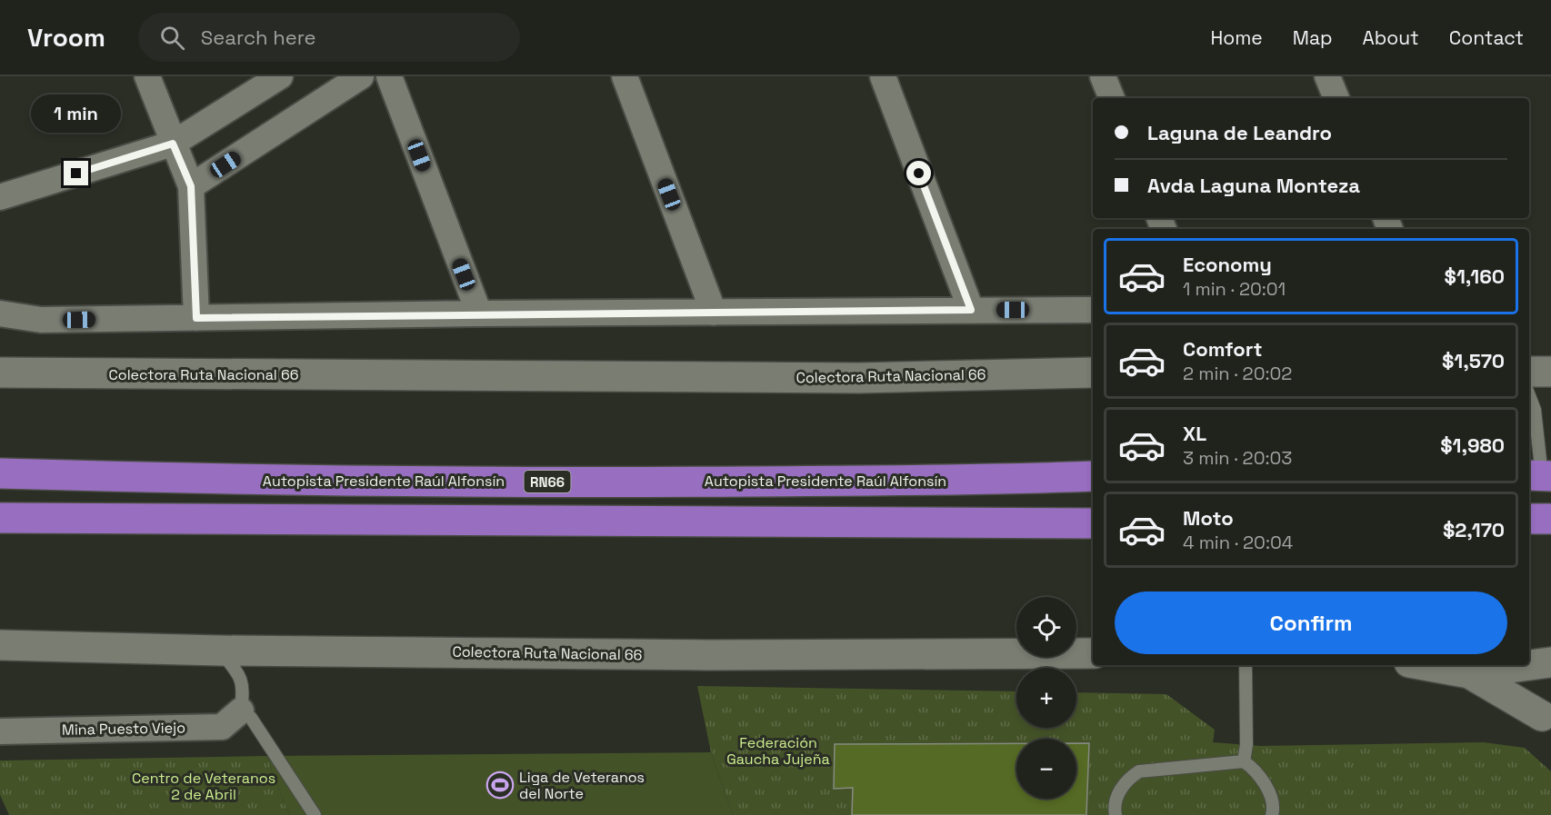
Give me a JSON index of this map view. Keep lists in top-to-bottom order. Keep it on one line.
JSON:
{"streets":{"highway":["Autopista Presidente Raúl Alfonsín","RN66"],"main road":["Colectora Ruta Nacional 66"],"street":["Mina Puesto Viejo"]},"parks":["Federación Gaucha Jujeña","Centro de Veteranos 2 de Abril"],"places":{"sports":["Liga de Veteranos del Norte"]},"page":{"header":"Vroom","search":"Search here","nav":["Home","Map","About","Contact"],"bubble":"1 min","banner":["Laguna de Leandro","Avda Laguna Monteza"],"list":[{"name":"Economy","note":"1 min · 20:01","value":"$1,160"},{"name":"Comfort","note":"2 min · 20:02","value":"$1,570"},{"name":"XL","note":"3 min · 20:03","value":"$1,980"},{"name":"Moto","note":"4 min · 20:04","value":"$2,170"}],"buttons":"Confirm","map_buttons":["+","−"]}}
